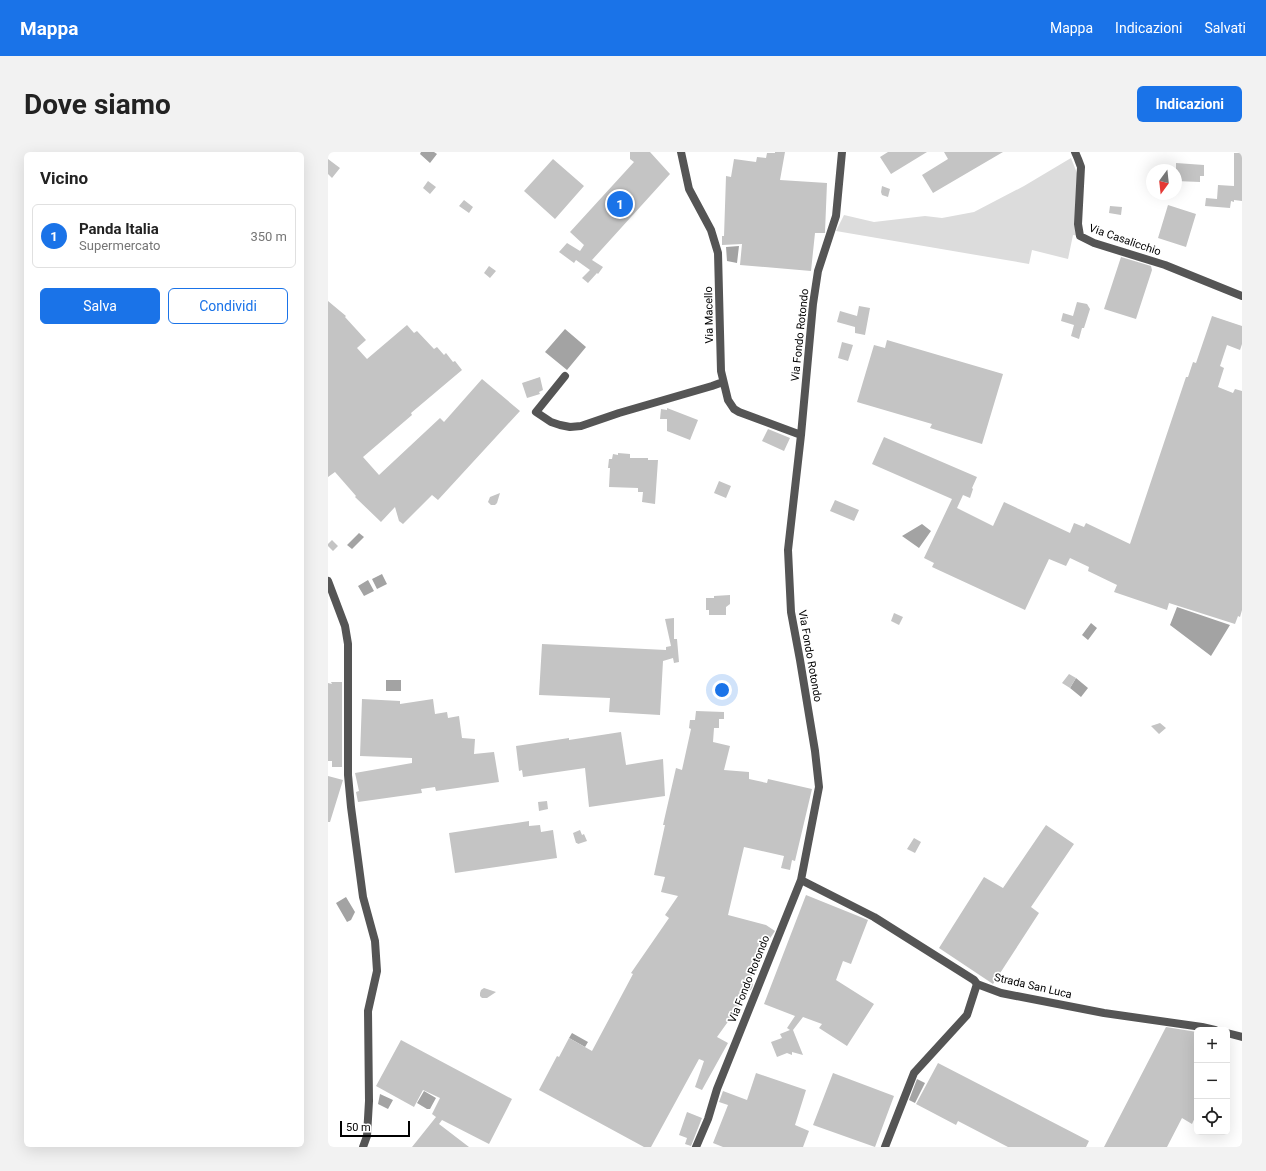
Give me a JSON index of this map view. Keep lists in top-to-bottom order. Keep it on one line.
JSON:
{"streets":{"street":["Via Casalicchio","Via Macello","Via Fondo Rotondo","Strada San Luca"]},"crossings":[["Via Macello","Via Fondo Rotondo"],["Via Fondo Rotondo","Strada San Luca"]],"scale_bar":"50 m","north":"bottom","page":{"header":"Mappa","nav":["Mappa","Indicazioni","Salvati"],"buttons":["Indicazioni",["Salva","Condividi"]],"title":"Dove siamo","heading":"Vicino","pins":"1","list":[{"mark":"1","name":"Panda Italia","note":"Supermercato","value":"350 m"}],"map_buttons":["+","−"],"scale":"50 m"}}
